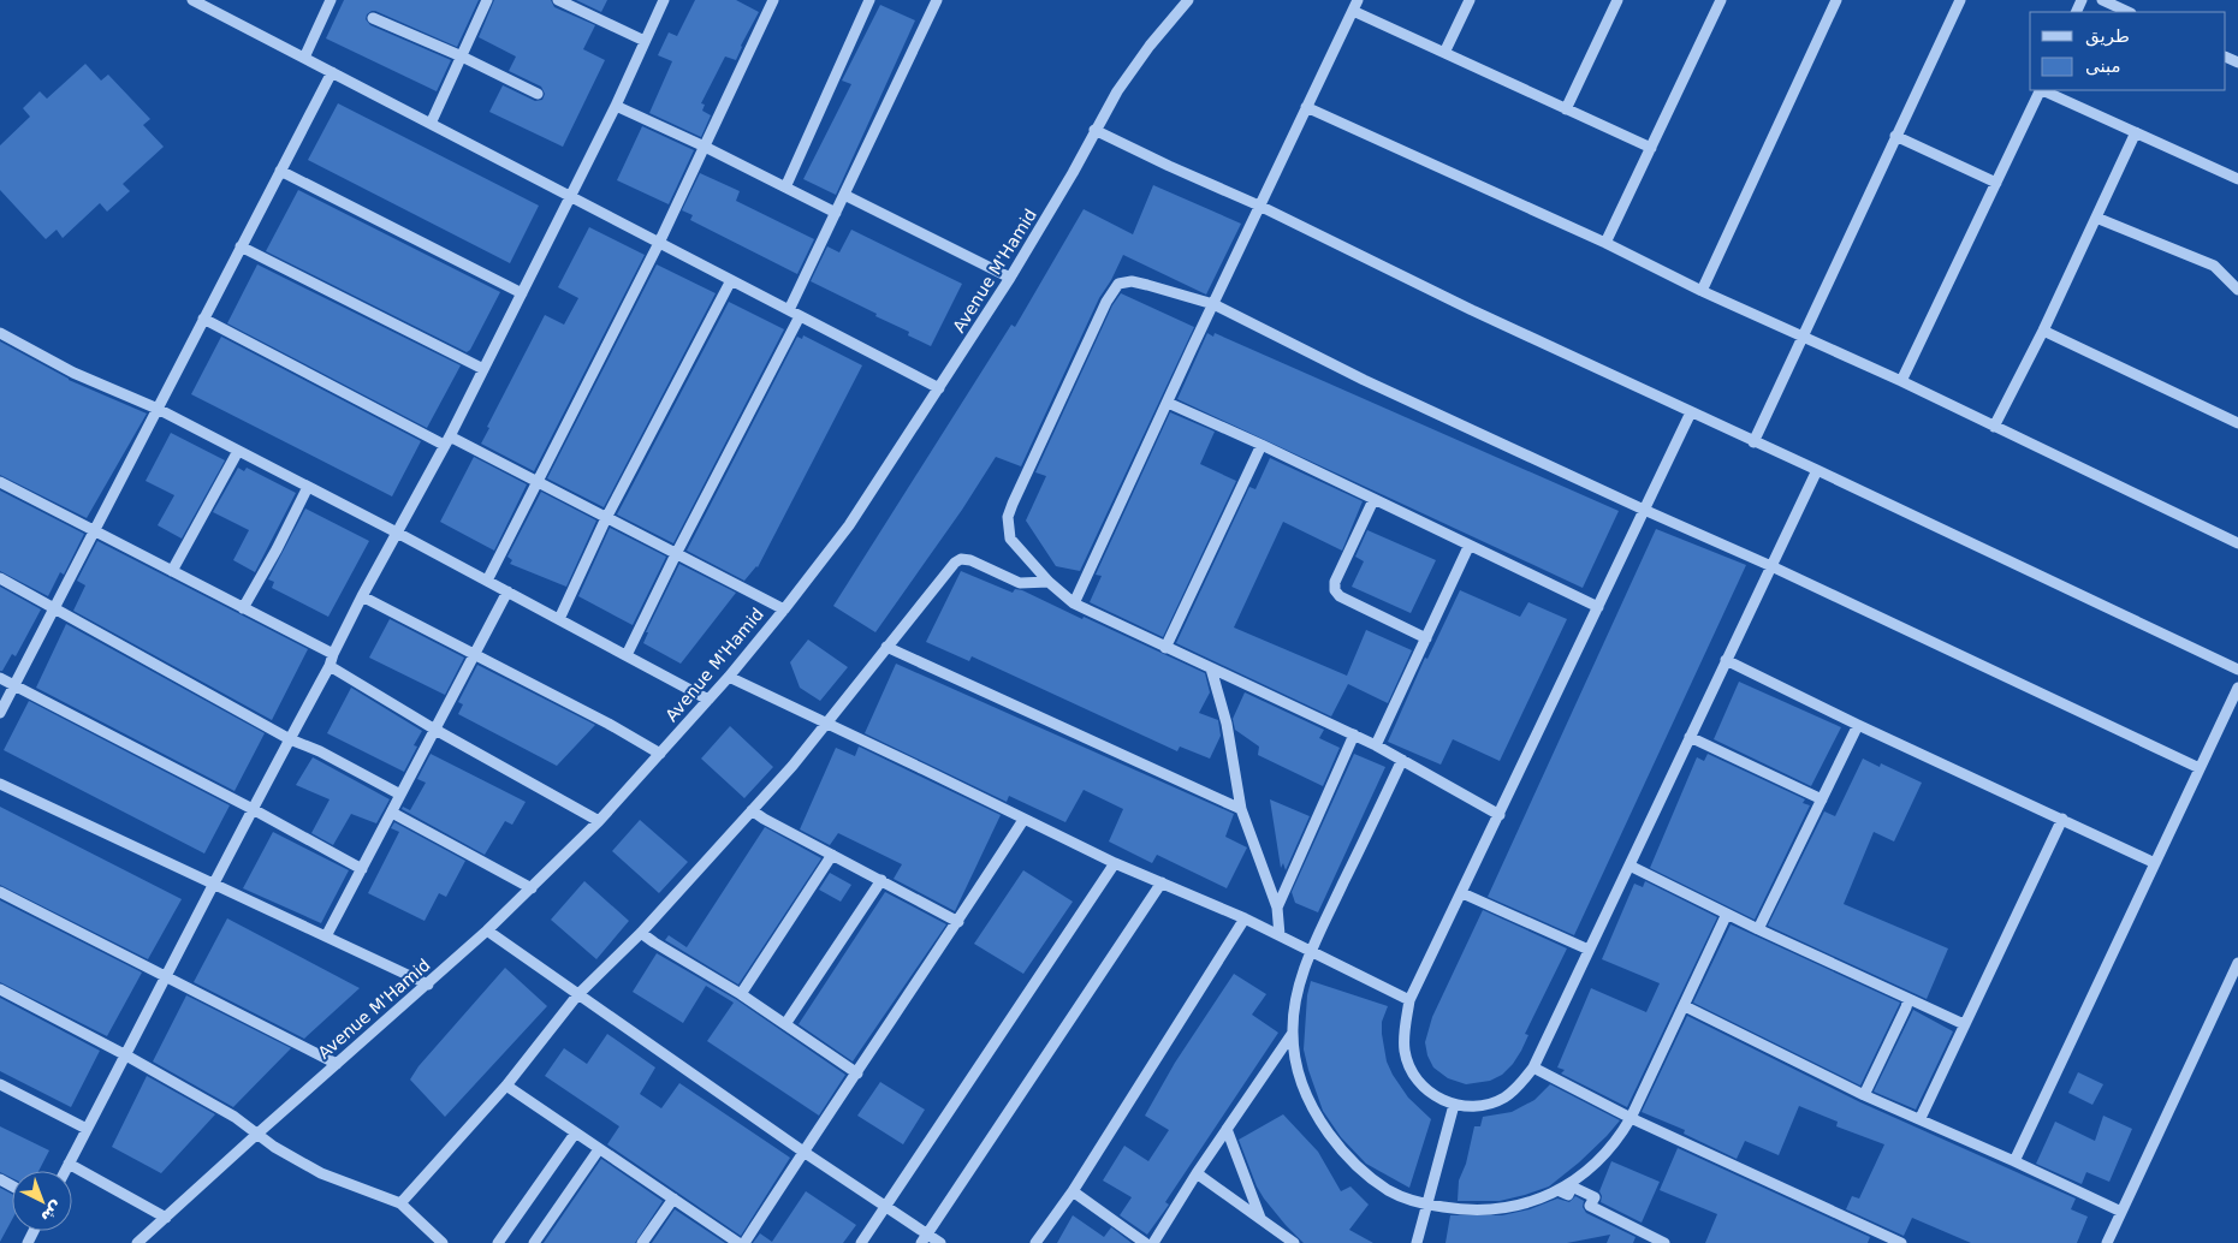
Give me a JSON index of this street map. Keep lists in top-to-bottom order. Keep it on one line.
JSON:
{"streets":{"street":["Avenue M'Hamid"]},"legend":["طريق","مبنى"],"north":"bottom right"}
